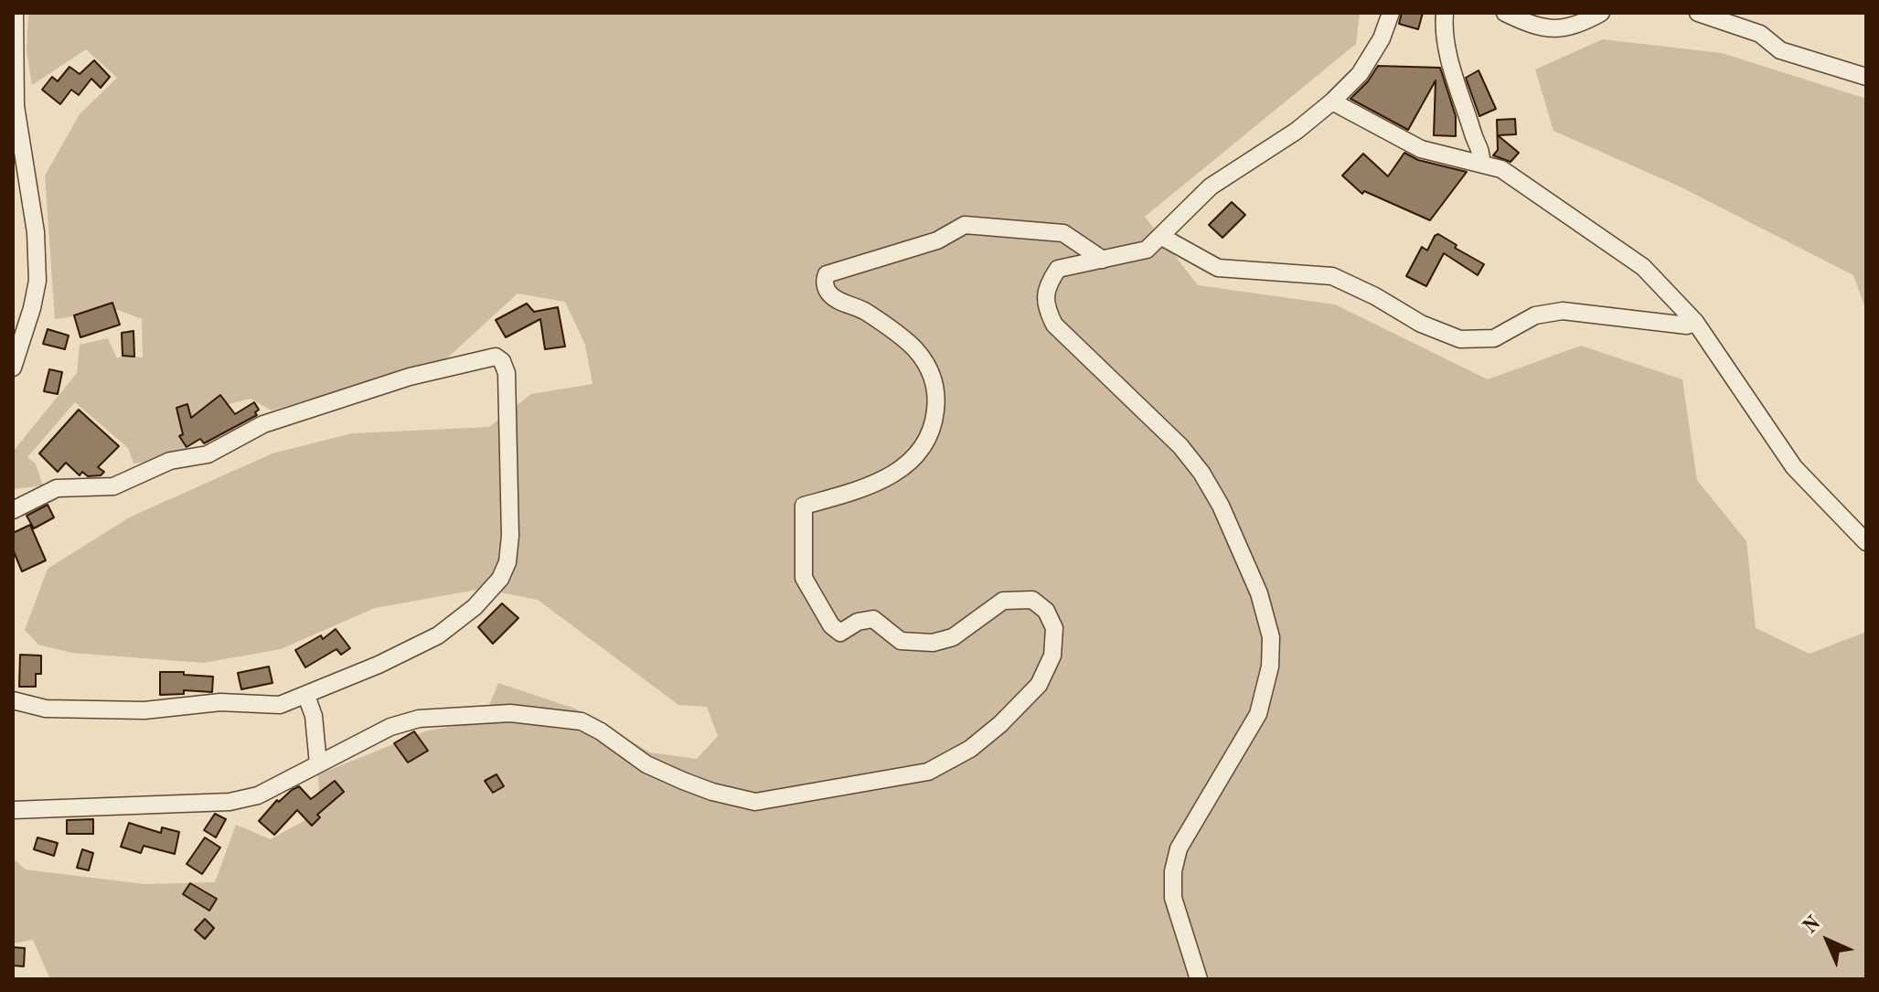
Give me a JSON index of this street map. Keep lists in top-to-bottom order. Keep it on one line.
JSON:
{"north":"top left"}
